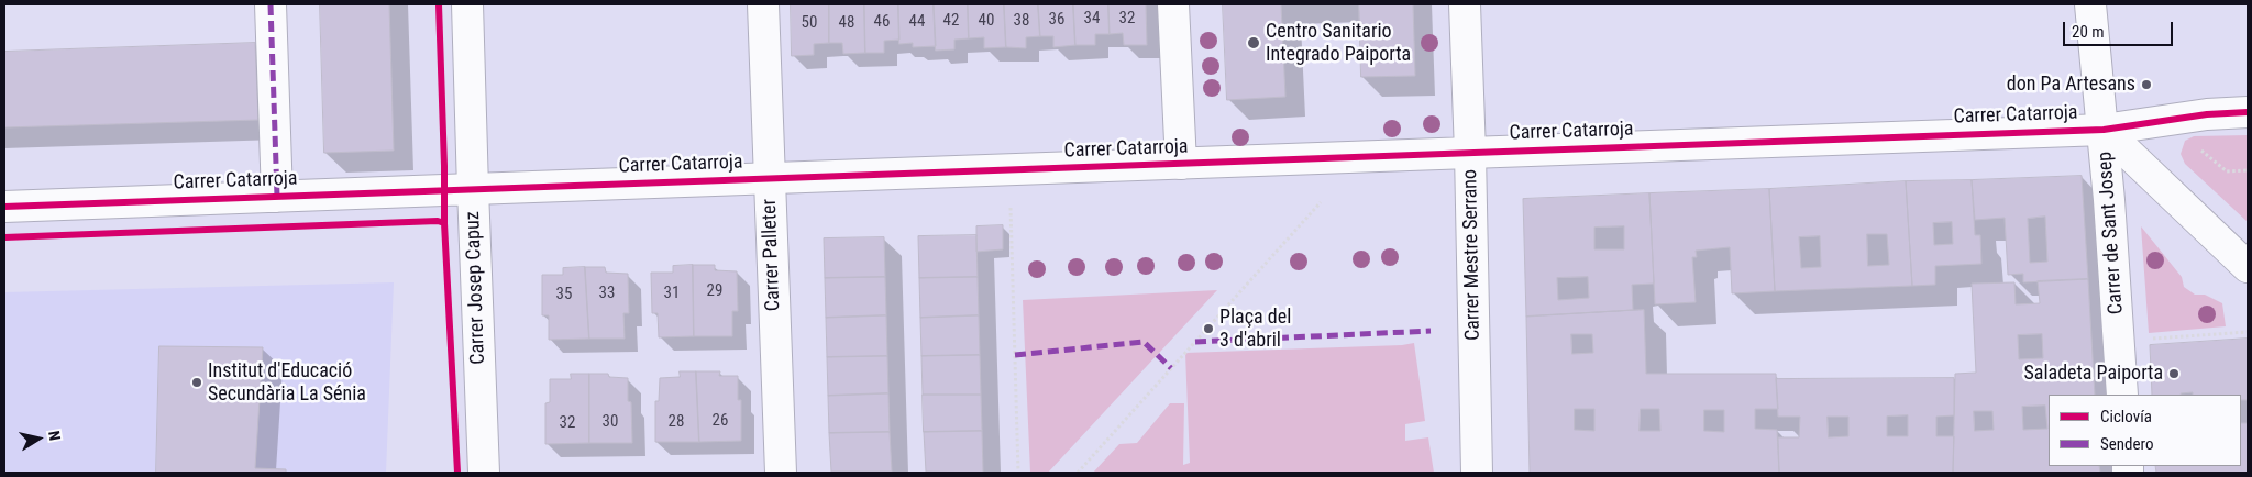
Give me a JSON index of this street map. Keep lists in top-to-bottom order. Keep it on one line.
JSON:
{"streets":{"street":["Carrer Catarroja","Carrer de Sant Josep","Carrer Palleter","Carrer Mestre Serrano","Carrer Josep Capuz"]},"crossings":[["Carrer Catarroja","Carrer de Sant Josep"],["Carrer Catarroja","Carrer Palleter"],["Carrer Catarroja","Carrer Mestre Serrano"],["Carrer Catarroja","Carrer Josep Capuz"]],"places":["Centro Sanitario Integrado Paiporta","don Pa Artesans","Plaça del 3 d'abril","Saladeta Paiporta","Institut d'Educació Secundària La Sénia"],"house_numbers":["34","32","36","42","40","38","46","44","50","48","29","33","31","35","26","30","28","32"],"legend":["Ciclovía","Sendero"],"scale_bar":"20 m","north":"right"}
